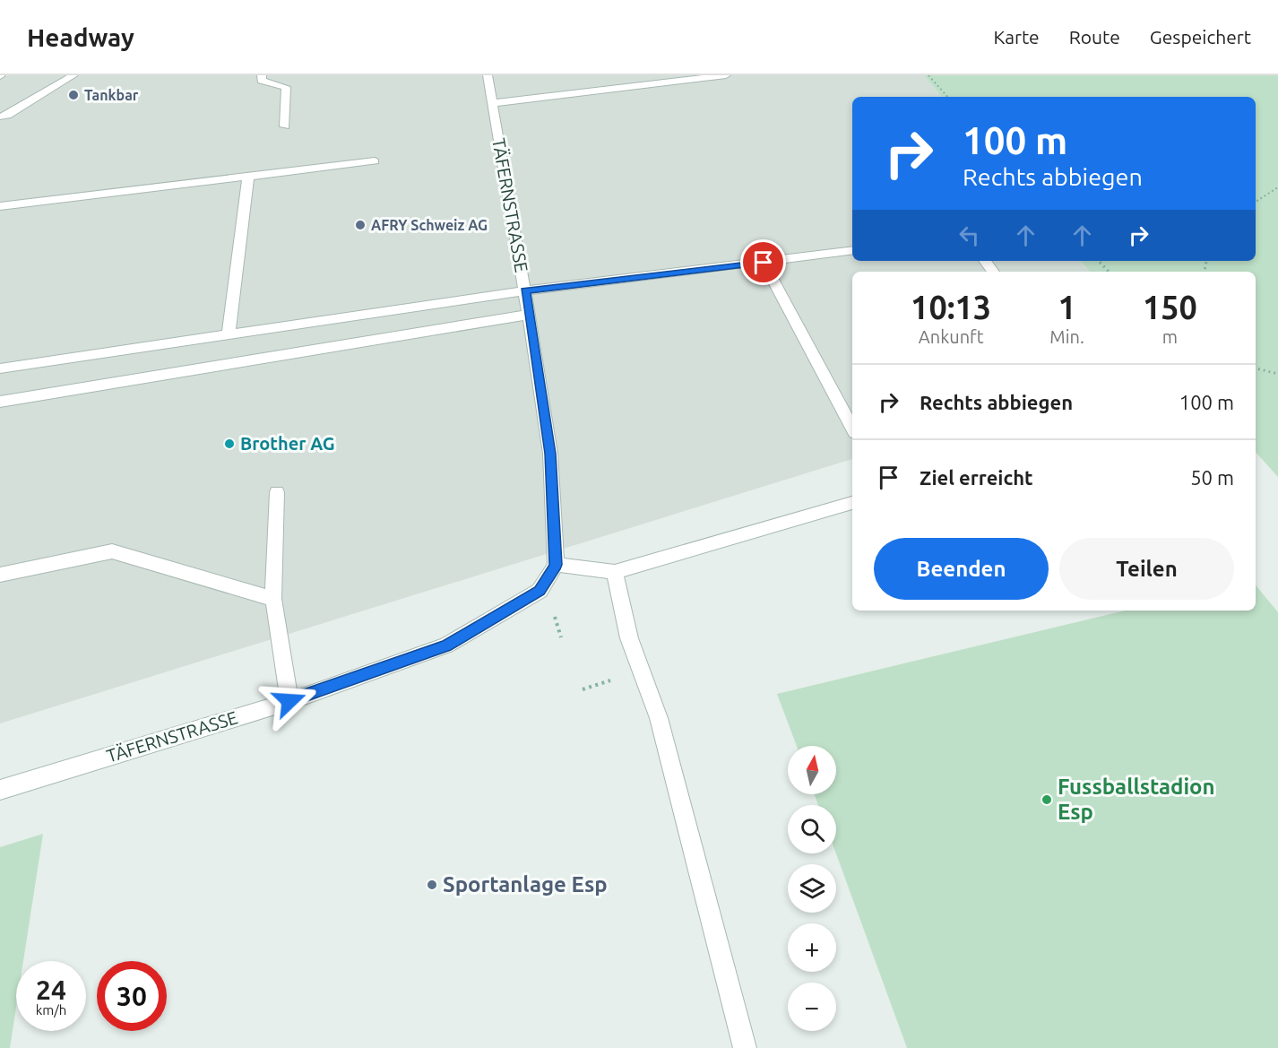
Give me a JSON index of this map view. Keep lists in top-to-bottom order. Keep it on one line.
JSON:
{"streets":{"street":["TÄFERNSTRASSE"]},"places":["Tankbar","AFRY Schweiz AG","Brother AG","Fussballstadion Esp","Sportanlage Esp"],"north":"top","page":{"header":"Headway","nav":["Karte","Route","Gespeichert"],"turn":["100 m","Rechts abbiegen"],"eta":["10:13","Ankunft","1","Min.","150","m"],"list":[{"name":"Rechts abbiegen","value":"100 m"},{"name":"Ziel erreicht","value":"50 m"}],"buttons":["Beenden","Teilen"],"map_buttons":["+","−"],"speed":"24 km/h","limit":"30"}}
